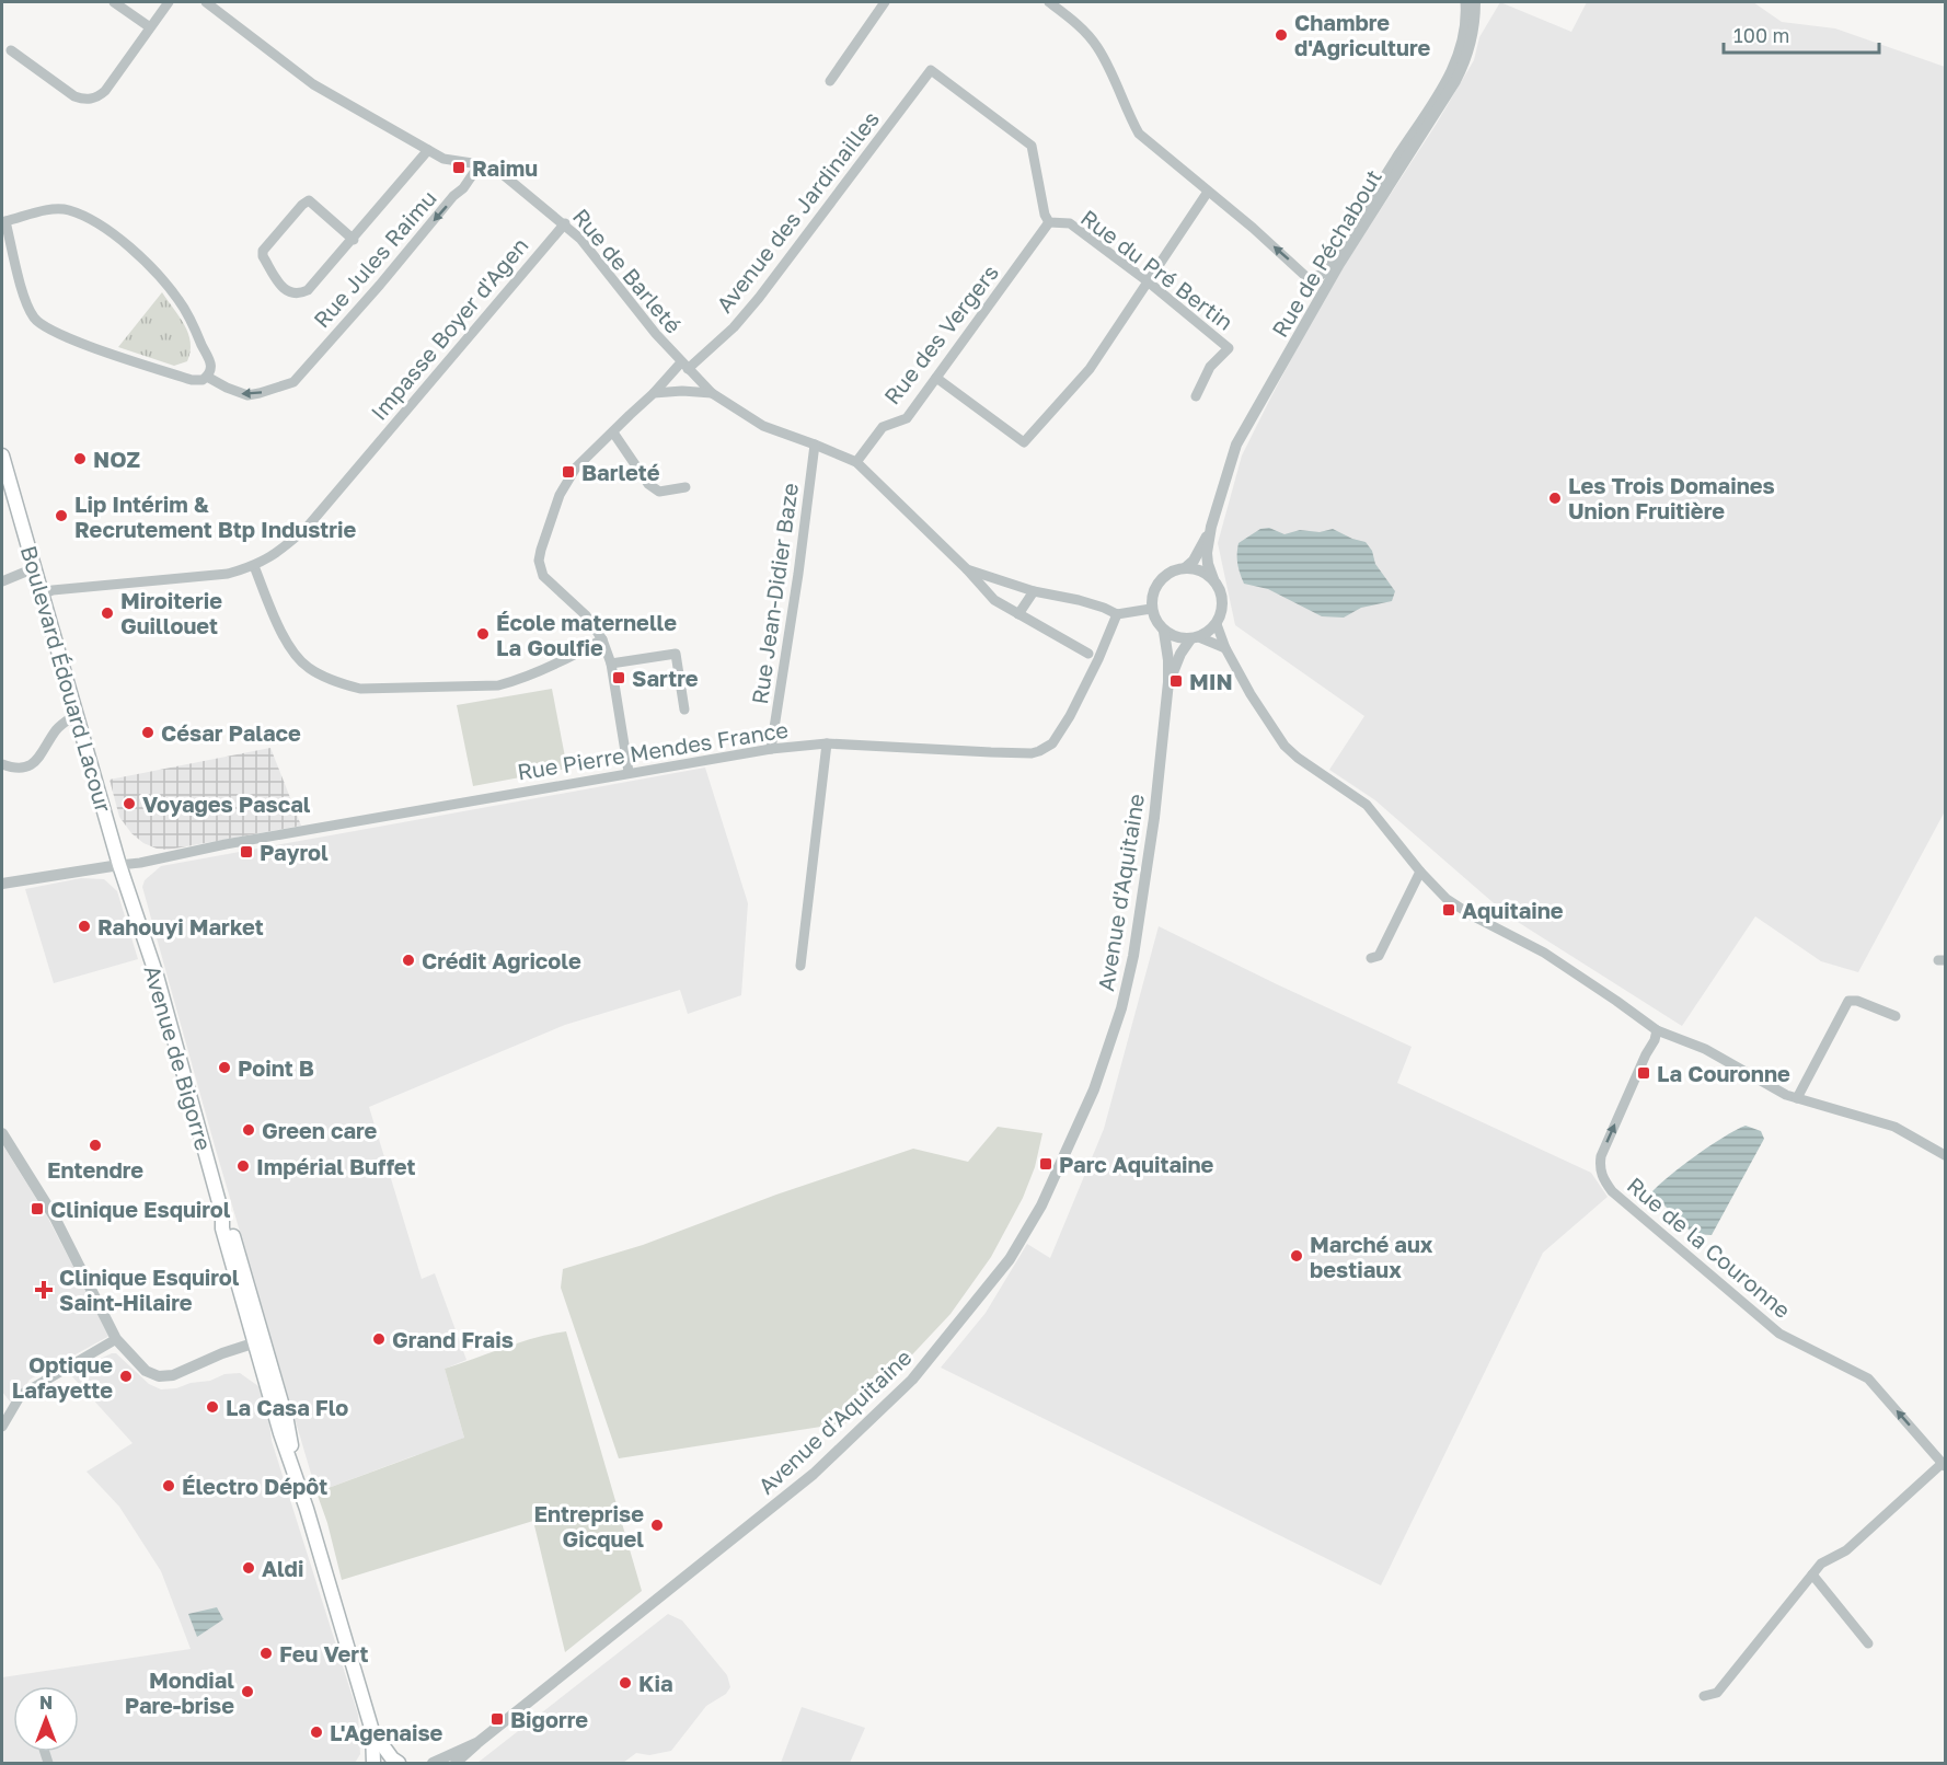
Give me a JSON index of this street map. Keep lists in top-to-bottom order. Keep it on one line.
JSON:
{"streets":{"main road":["Boulevard Édouard Lacour","Avenue de Bigorre"],"street":["Avenue des Jardinailles","Rue de Péchabout","Rue Jules Raimu","Rue du Pré Bertin","Rue de Barleté","Impasse Boyer d'Agen","Rue des Vergers","Rue Jean-Didier Baze","Rue Pierre Mendes France","Avenue d'Aquitaine","Rue de la Couronne"]},"crossings":[["Avenue des Jardinailles","Rue du Pré Bertin"],["Avenue des Jardinailles","Rue de Barleté"],["Avenue des Jardinailles","Rue Pierre Mendes France"],["Rue de Péchabout","Avenue d'Aquitaine"],["Rue Jules Raimu","Rue de Barleté"],["Rue du Pré Bertin","Rue des Vergers"],["Rue de Barleté","Impasse Boyer d'Agen"],["Rue de Barleté","Rue des Vergers"],["Rue de Barleté","Rue Jean-Didier Baze"],["Rue de Barleté","Rue Pierre Mendes France"],["Rue Jean-Didier Baze","Rue Pierre Mendes France"],["Boulevard Édouard Lacour","Rue Pierre Mendes France"],["Boulevard Édouard Lacour","Avenue de Bigorre"],["Rue Pierre Mendes France","Avenue de Bigorre"]],"one_way":["Rue de la Couronne"],"places":{"other":["Chambre d'Agriculture","NOZ","Les Trois Domaines Union Fruitière","Lip Intérim & Recrutement Btp Industrie","Miroiterie Guillouet","École maternelle La Goulfie","César Palace","Voyages Pascal","Rahouyi Market","Crédit Agricole","Point B","Green care","Entendre","Impérial Buffet","Marché aux bestiaux","Grand Frais","Optique Lafayette","La Casa Flo","Électro Dépôt","Entreprise Gicquel","Aldi","Feu Vert","Kia","Mondial Pare-brise","L'Agenaise"],"transit":["Raimu","Barleté","Sartre","MIN","Payrol","Aquitaine","La Couronne","Parc Aquitaine","Clinique Esquirol","Bigorre"],"health":["Clinique Esquirol Saint-Hilaire"]},"scale_bar":"100 m","north":"top"}
